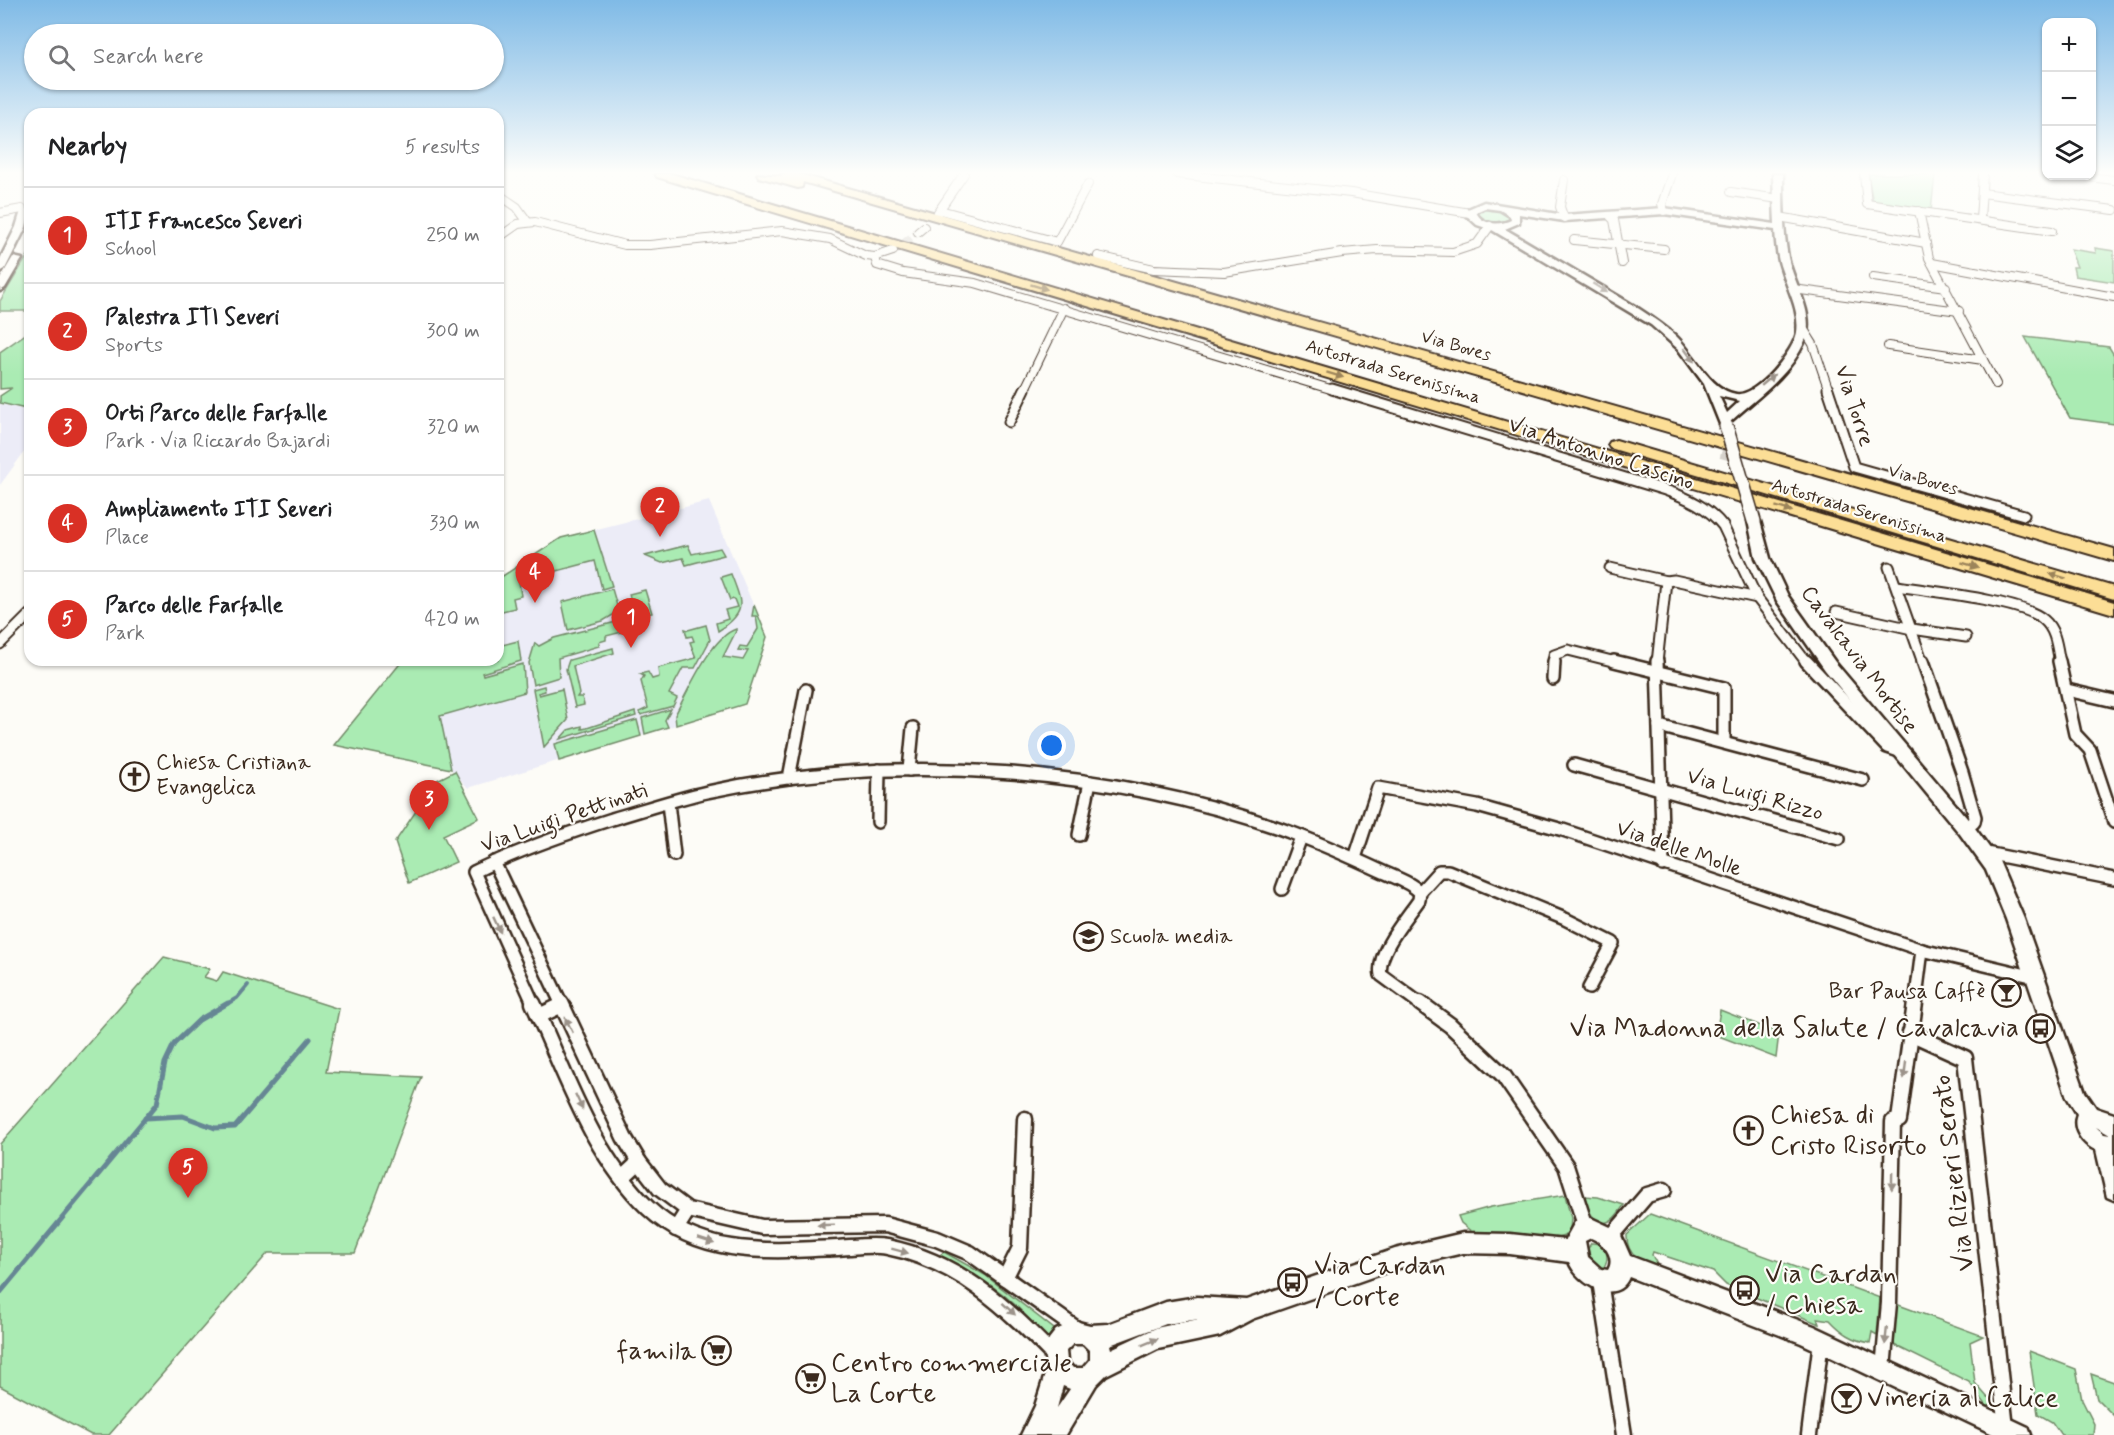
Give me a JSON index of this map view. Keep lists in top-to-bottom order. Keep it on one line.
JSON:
{"streets":{"highway":["Via Boves","Autostrada Serenissima"],"street":["Via Torre","Via Antonino Cascino","Cavalcavia Mortise","Via Luigi Rizzo","Via Luigi Pettinati","Via delle Molle","Via Rizieri Serato"]},"crossings":[["Via Antonino Cascino","Cavalcavia Mortise"],["Cavalcavia Mortise","Via delle Molle"],["Via Luigi Rizzo","Via delle Molle"],["Via Luigi Pettinati","Via delle Molle"]],"places":{"church":["Chiesa Cristiana Evangelica","Chiesa di Cristo Risorto"],"school or university":["Scuola media"],"bar":["Bar Pausa Caffè","Vineria al Calice"],"bus stop":["Via Madonna della Salute / Cavalcavia","Via Cardan / Corte","Via Cardan / Chiesa"],"supermarket":["famila","Centro commerciale La Corte"]},"page":{"map_buttons":["+","−"],"search":"Search here","heading":["Nearby","5 results"],"list":[{"mark":"1","name":"ITI Francesco Severi","note":"School","value":"250 m"},{"mark":"2","name":"Palestra ITI Severi","note":"Sports","value":"300 m"},{"mark":"3","name":"Orti Parco delle Farfalle","note":"Park · Via Riccardo Bajardi","value":"320 m"},{"mark":"4","name":"Ampliamento ITI Severi","note":"Place","value":"330 m"},{"mark":"5","name":"Parco delle Farfalle","note":"Park","value":"420 m"}],"pins":["2","4","1","3","5"]}}
